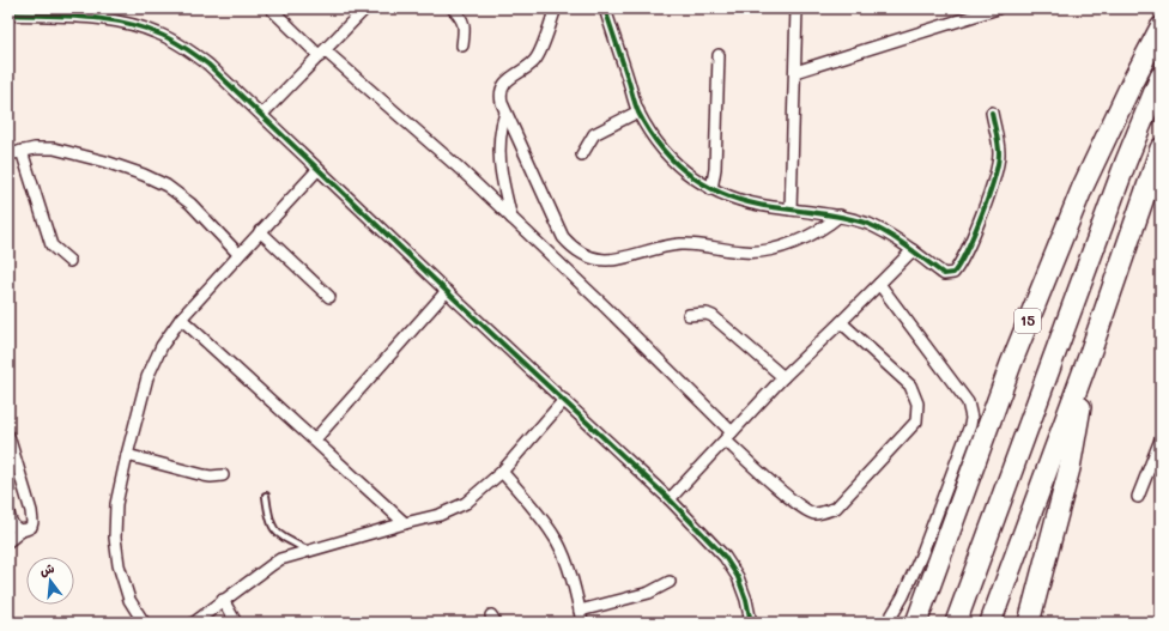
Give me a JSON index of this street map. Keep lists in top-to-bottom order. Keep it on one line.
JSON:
{"streets":{"highway":["15"]},"north":"top"}
